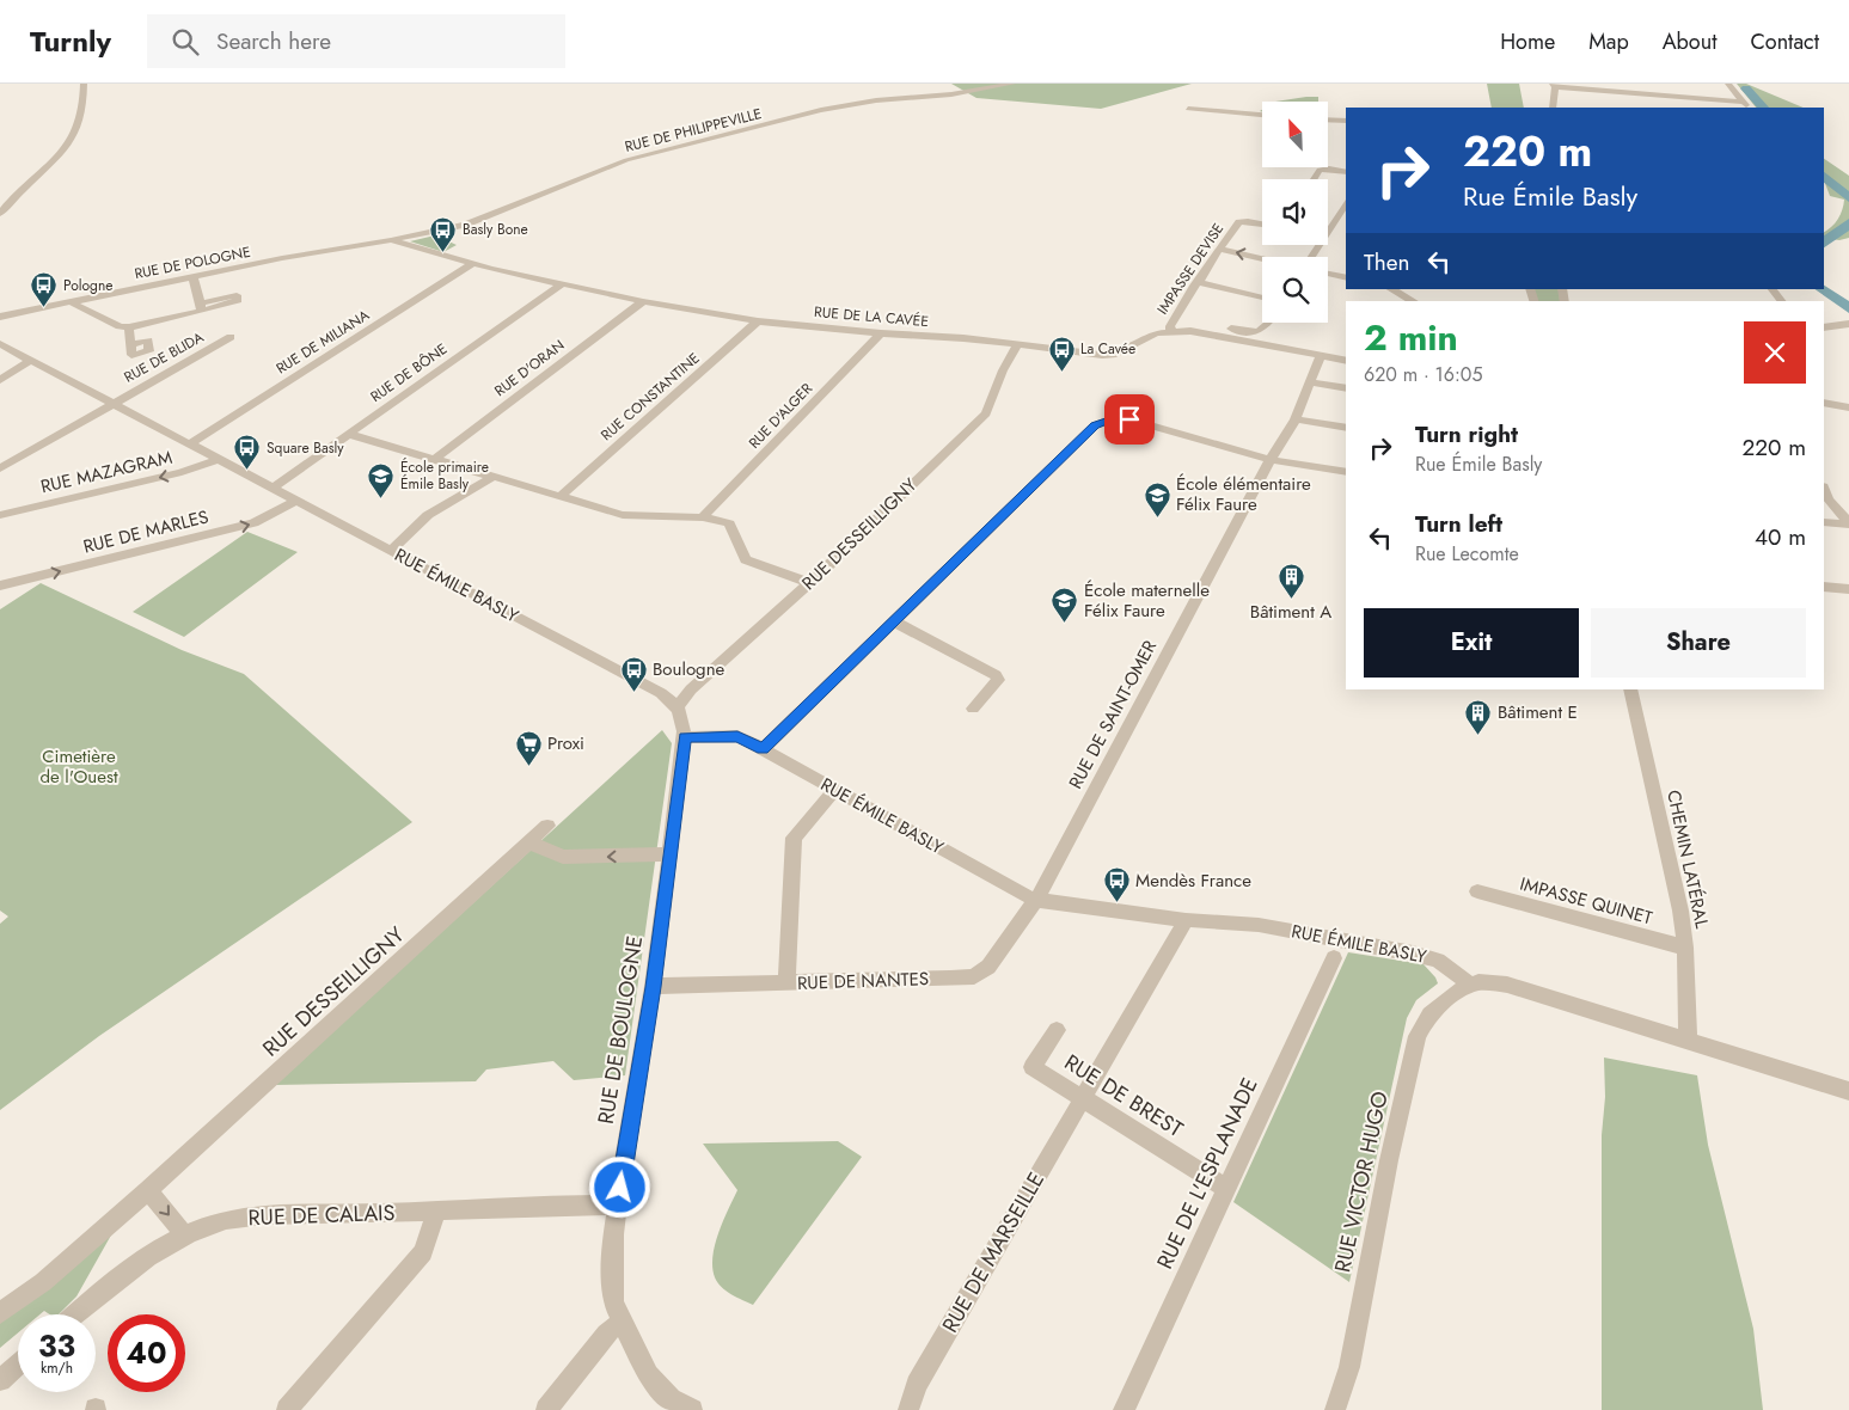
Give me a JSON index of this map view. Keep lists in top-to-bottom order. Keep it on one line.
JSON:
{"streets":{"street":["RUE DE PHILIPPEVILLE","RUE DE POLOGNE","IMPASSE DEVISE","RUE DE LA CAVÉE","RUE DE MILIANA","RUE DE BLIDA","RUE D'ORAN","RUE DE BÔNE","RUE CONSTANTINE","RUE D'ALGER","RUE MAZAGRAM","RUE DE MARLES","RUE DESSEILLIGNY","RUE ÉMILE BASLY","RUE DE SAINT-OMER","CHEMIN LATÉRAL","IMPASSE QUINET","RUE DE NANTES","RUE DE BOULOGNE","RUE DE BREST","RUE DE L'ESPLANADE","RUE VICTOR HUGO","RUE DE CALAIS","RUE DE MARSEILLE"]},"crossings":[["RUE DE PHILIPPEVILLE","RUE DE POLOGNE"],["RUE DE PHILIPPEVILLE","RUE DE LA CAVÉE"],["RUE DE POLOGNE","RUE DE LA CAVÉE"],["IMPASSE DEVISE","RUE DE LA CAVÉE"],["RUE DE LA CAVÉE","RUE DE MILIANA"],["RUE DE LA CAVÉE","RUE D'ORAN"],["RUE DE LA CAVÉE","RUE DE BÔNE"],["RUE DE LA CAVÉE","RUE CONSTANTINE"],["RUE DE LA CAVÉE","RUE D'ALGER"],["RUE DE LA CAVÉE","RUE DESSEILLIGNY"],["RUE DE LA CAVÉE","RUE DE SAINT-OMER"],["RUE DE MILIANA","RUE ÉMILE BASLY"],["RUE DE BLIDA","RUE ÉMILE BASLY"],["RUE DE BÔNE","RUE ÉMILE BASLY"],["RUE MAZAGRAM","RUE ÉMILE BASLY"],["RUE DE MARLES","RUE ÉMILE BASLY"],["RUE DESSEILLIGNY","RUE ÉMILE BASLY"],["RUE ÉMILE BASLY","RUE DE SAINT-OMER"],["RUE ÉMILE BASLY","RUE DE NANTES"],["RUE ÉMILE BASLY","RUE DE BOULOGNE"],["RUE ÉMILE BASLY","RUE VICTOR HUGO"],["RUE ÉMILE BASLY","RUE DE MARSEILLE"],["RUE DE SAINT-OMER","RUE DE NANTES"],["CHEMIN LATÉRAL","IMPASSE QUINET"],["RUE DE NANTES","RUE DE BOULOGNE"],["RUE DE BOULOGNE","RUE DE CALAIS"],["RUE DE BREST","RUE DE L'ESPLANADE"],["RUE DE BREST","RUE DE MARSEILLE"]],"one_way":["RUE MAZAGRAM","RUE DE MARLES"],"parks":["Cimetière de l'Ouest"],"places":{"bus stop":["Basly Bone","Pologne","La Cavée","Square Basly","Boulogne","Mendès France"],"school or university":["École primaire Émile Basly","École élémentaire Félix Faure","École maternelle Félix Faure"],"building":["Bâtiment A","Bâtiment E"],"supermarket":["Proxi"]},"north":"top left","page":{"header":"Turnly","search":"Search here","nav":["Home","Map","About","Contact"],"turn":["220 m","Rue Émile Basly"],"then":"Then","heading":["2 min","620 m · 16:05"],"list":[{"name":"Turn right","note":"Rue Émile Basly","value":"220 m"},{"name":"Turn left","note":"Rue Lecomte","value":"40 m"}],"buttons":["Exit","Share"],"speed":"33 km/h","limit":"40"}}
